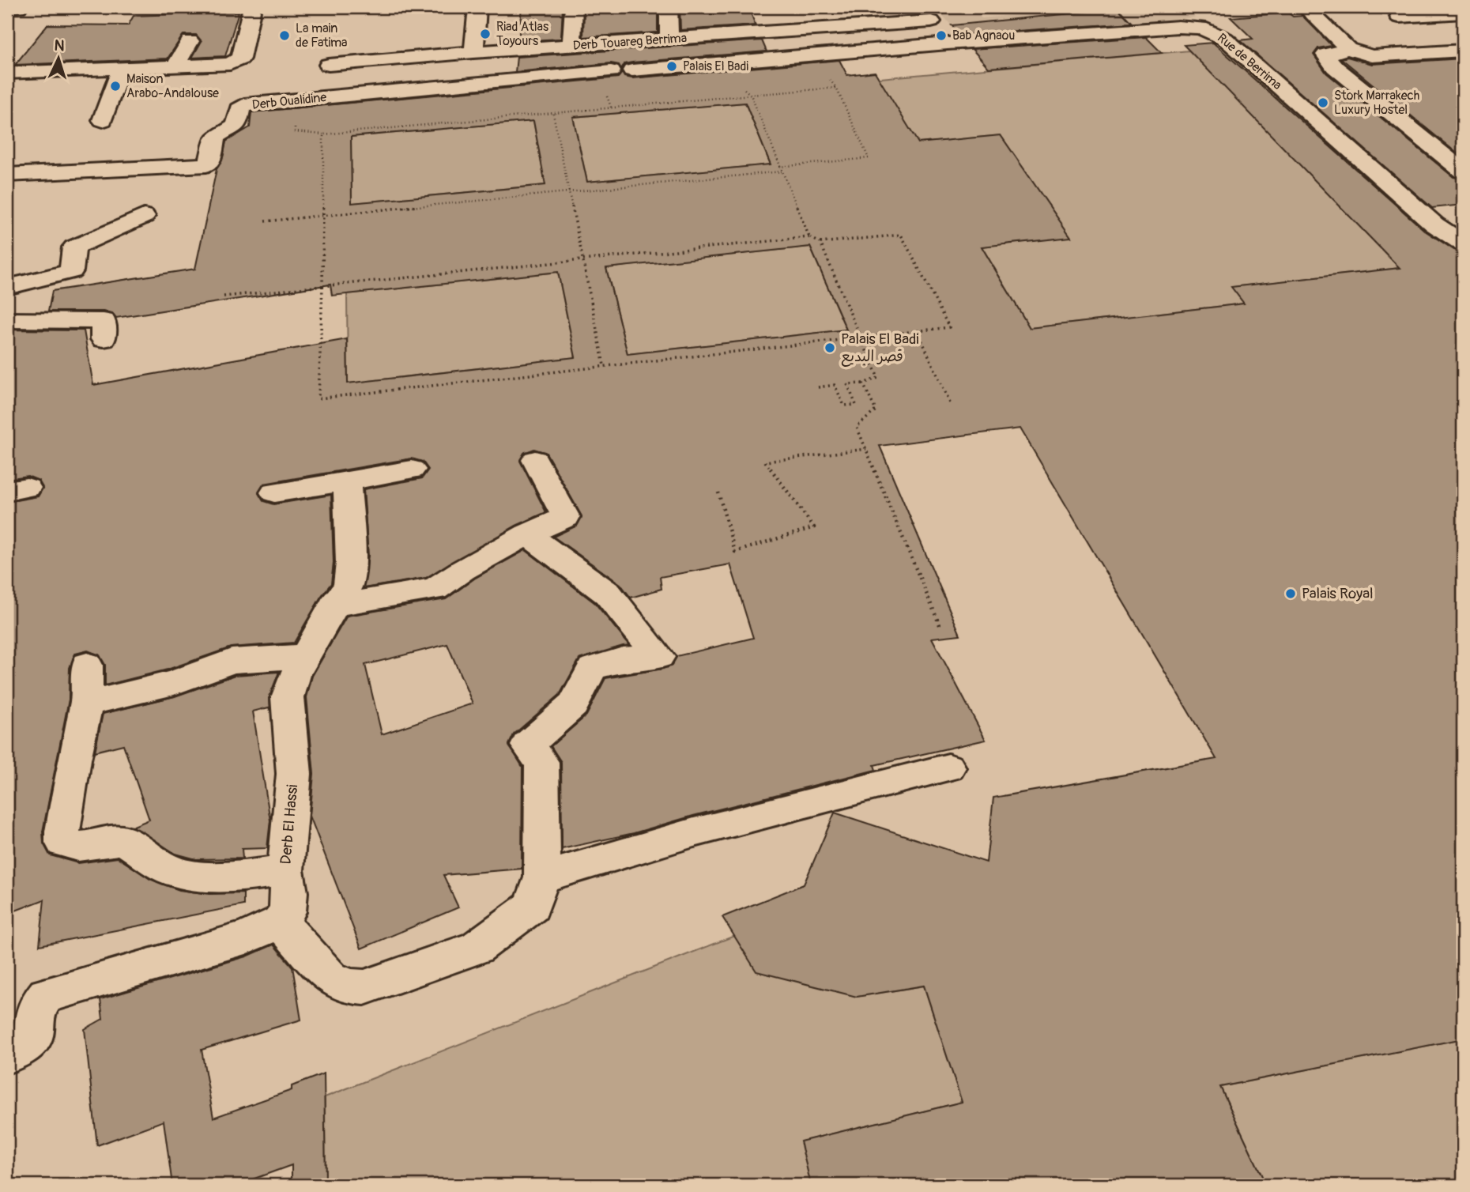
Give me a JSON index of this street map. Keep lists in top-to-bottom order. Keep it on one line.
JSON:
{"streets":{"street":["Derb Touareg Berrima","Rue de Berrima","Derb Oualidine","Derb El Hassi"]},"places":["Riad Atlas Toyours","La main de Fatima","Bab Agnaou","Palais El Badi","Maison Arabo-Andalouse","Stork Marrakech Luxury Hostel","Palais El Badi قصر البديع","Palais Royal"],"north":"top"}
